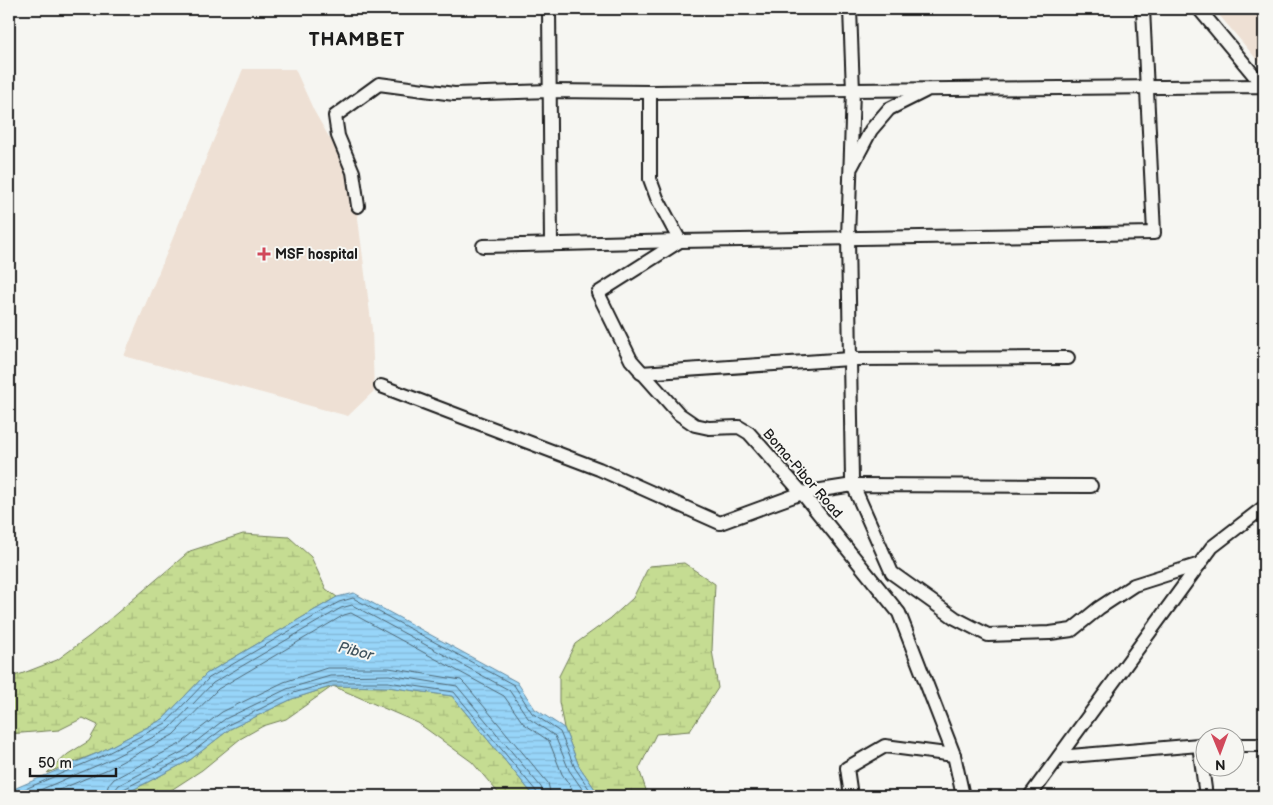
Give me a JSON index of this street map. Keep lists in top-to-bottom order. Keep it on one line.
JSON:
{"streets":{"street":["Boma-Pibor Road"]},"districts":["THAMBET"],"water":["Pibor"],"places":{"health":["MSF hospital"]},"scale_bar":"50 m","north":"bottom"}
